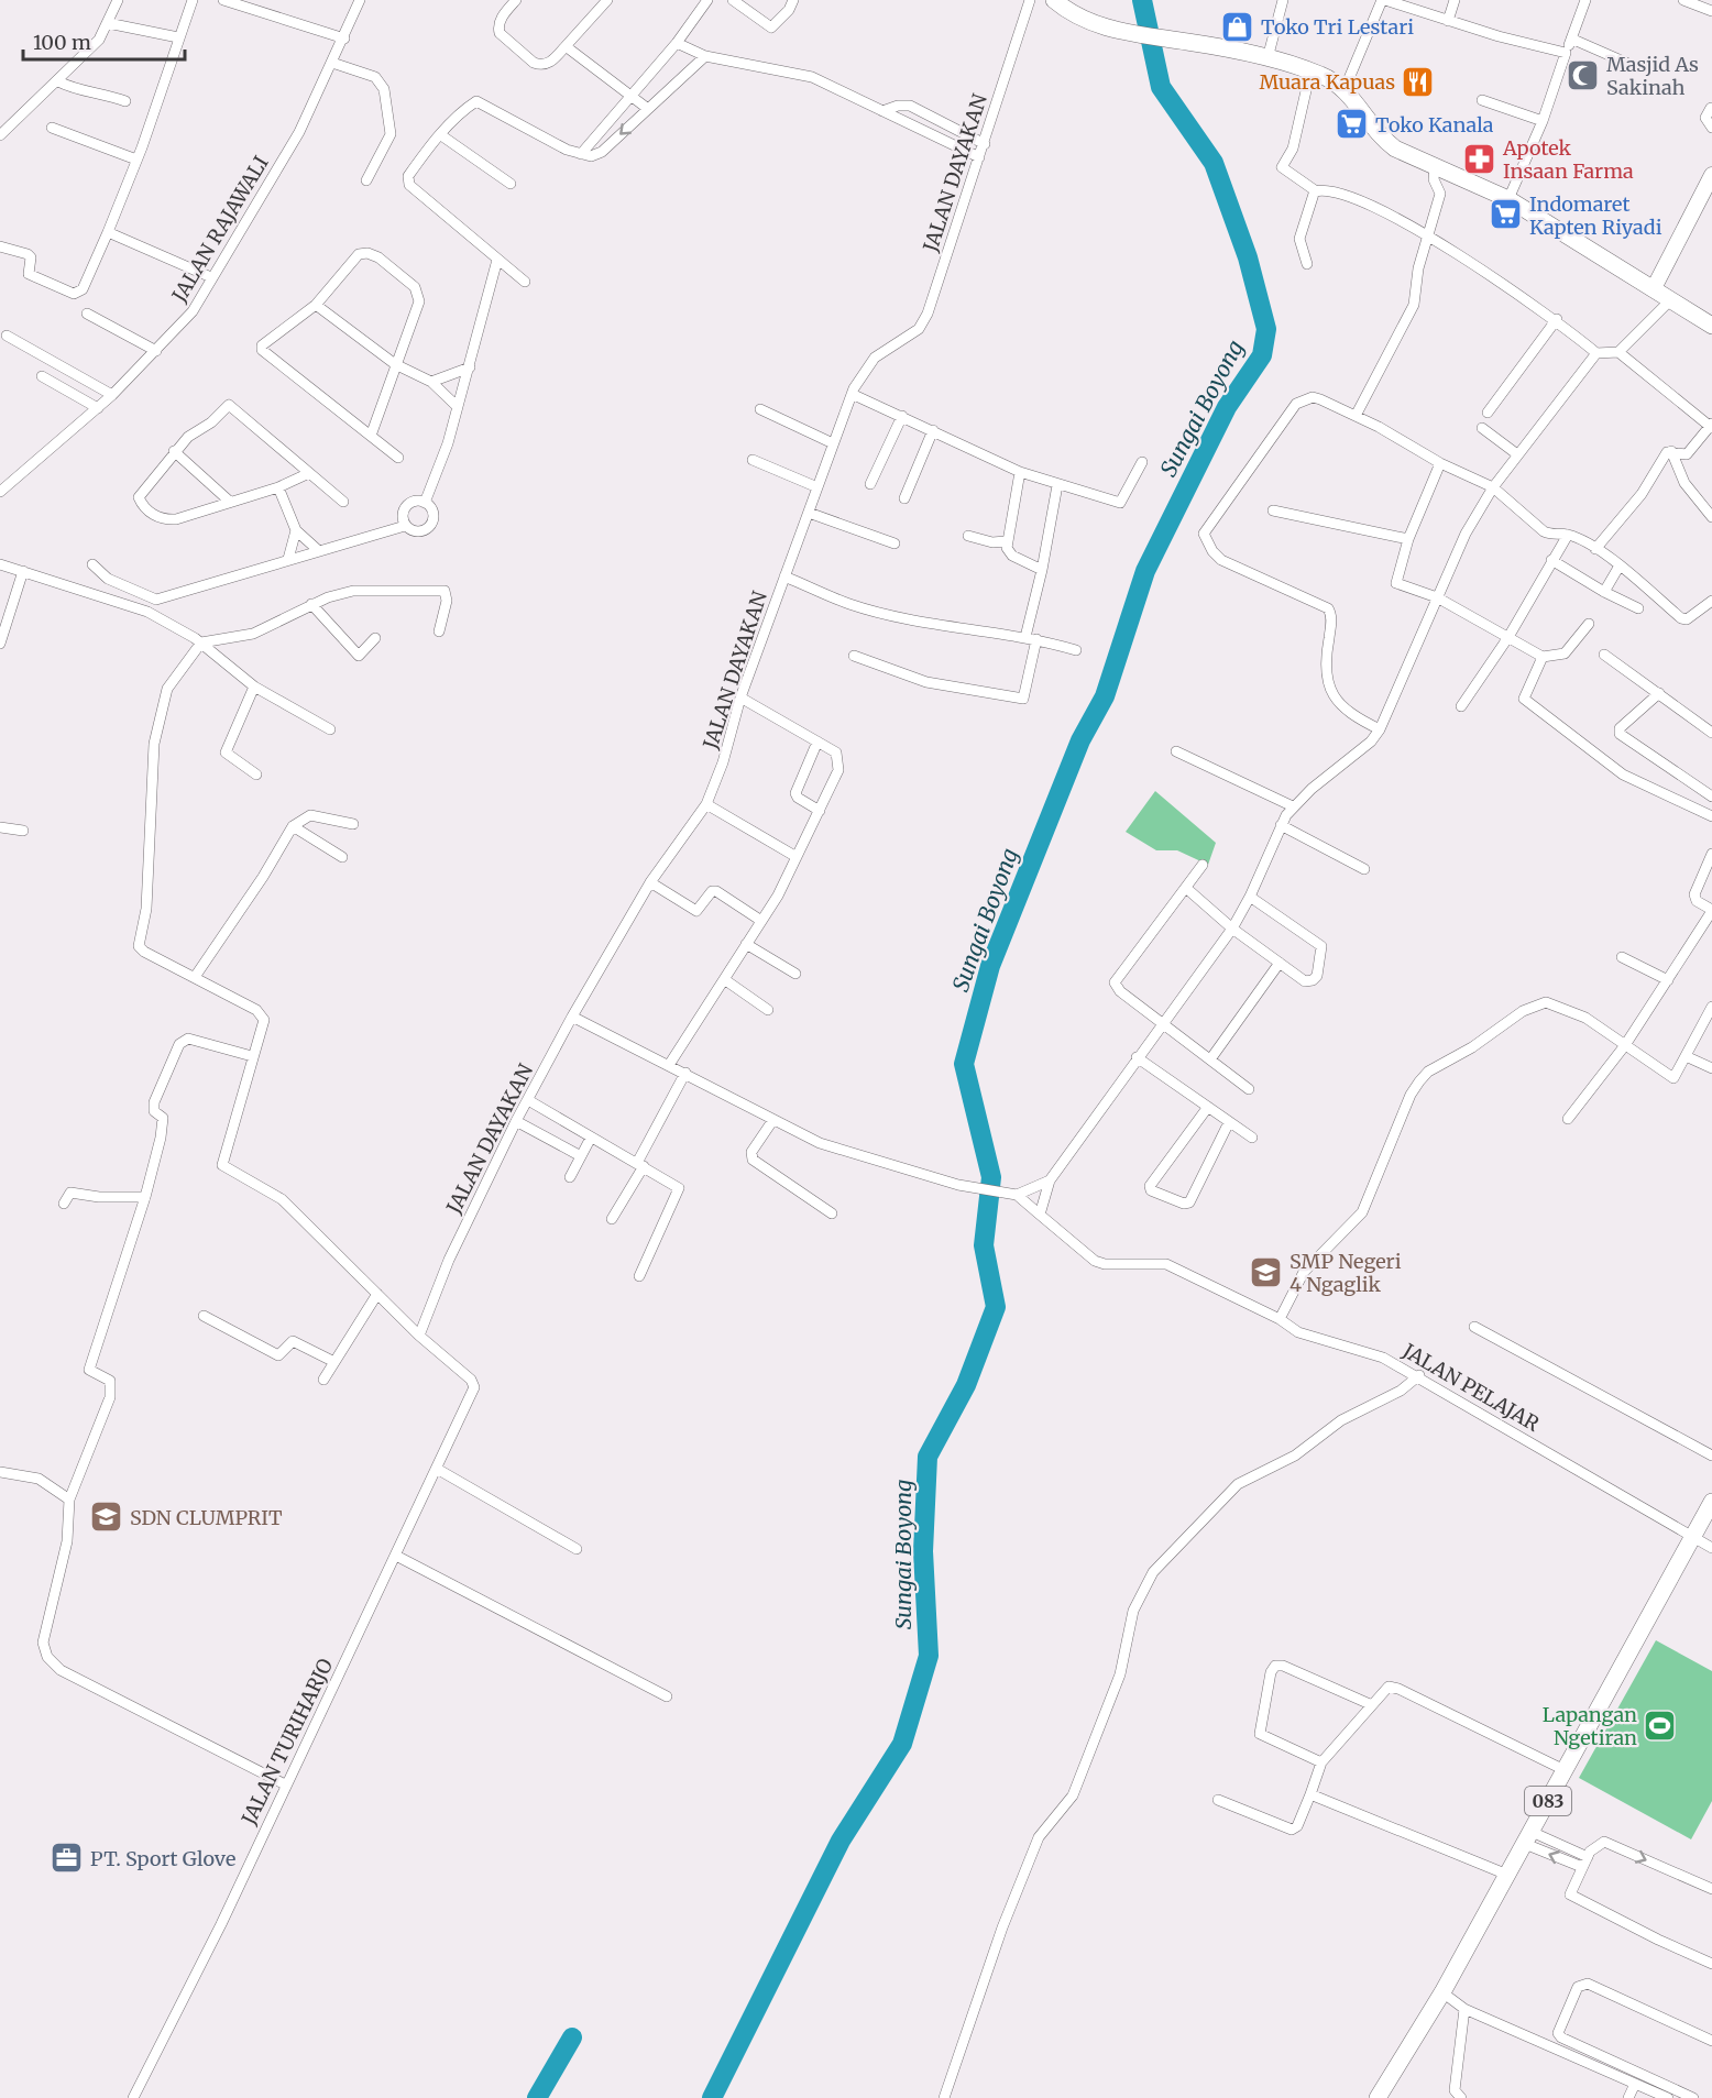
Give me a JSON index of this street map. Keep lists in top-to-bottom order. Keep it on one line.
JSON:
{"streets":{"main road":["083"],"street":["JALAN DAYAKAN","JALAN RAJAWALI","JALAN PELAJAR","JALAN TURIHARJO"]},"crossings":[["JALAN DAYAKAN","JALAN TURIHARJO"],["JALAN PELAJAR","083"]],"water":["Sungai Boyong"],"places":{"shop":["Toko Tri Lestari"],"mosque":["Masjid As Sakinah"],"restaurant":["Muara Kapuas"],"supermarket":["Toko Kanala","Indomaret Kapten Riyadi"],"pharmacy":["Apotek Insaan Farma"],"school or university":["SMP Negeri 4 Ngaglik","SDN CLUMPRIT"],"sports":["Lapangan Ngetiran"],"office":["PT. Sport Glove"]},"scale_bar":"100 m"}
